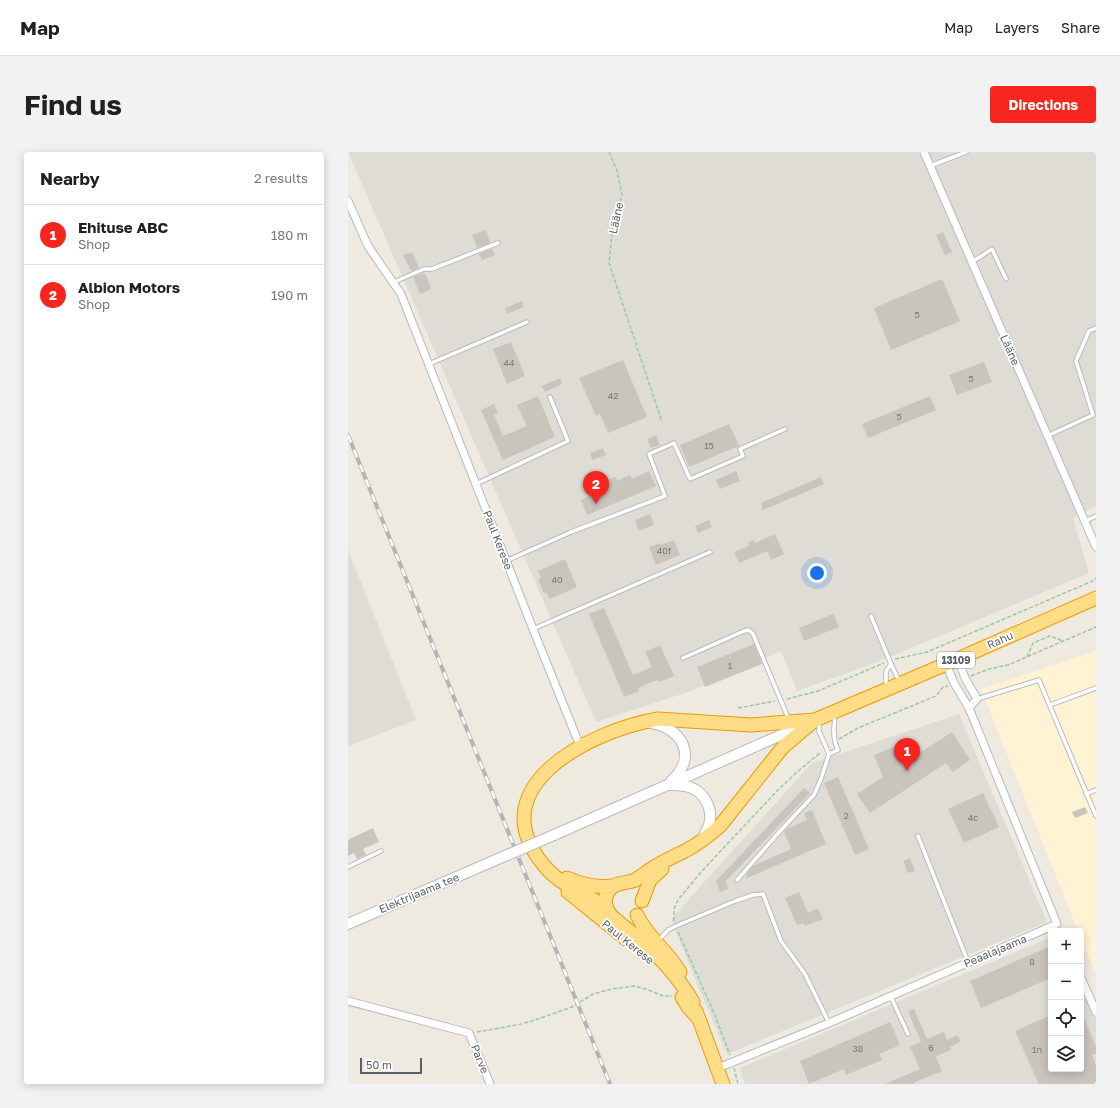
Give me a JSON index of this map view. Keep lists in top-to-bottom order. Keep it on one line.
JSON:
{"streets":{"highway":["Paul Kerese","Rahu","13109"],"street":["Lääne","Elektrijaama tee","Peaalajaama","Parve"]},"crossings":[["Paul Kerese","Peaalajaama"],["Rahu","13109"],["Rahu","Peaalajaama"],["13109","Elektrijaama tee"]],"house_numbers":["5","44","5","42","5","15","40f","40","1","2","4c","8","6","38","1n"],"scale_bar":"50 m","page":{"header":"Map","nav":["Map","Layers","Share"],"buttons":"Directions","title":"Find us","heading":["Nearby","2 results"],"list":[{"mark":"1","name":"Ehituse ABC","note":"Shop","value":"180 m"},{"mark":"2","name":"Albion Motors","note":"Shop","value":"190 m"}],"pins":["2","1"],"map_buttons":["+","−"],"scale":"50 m"}}
